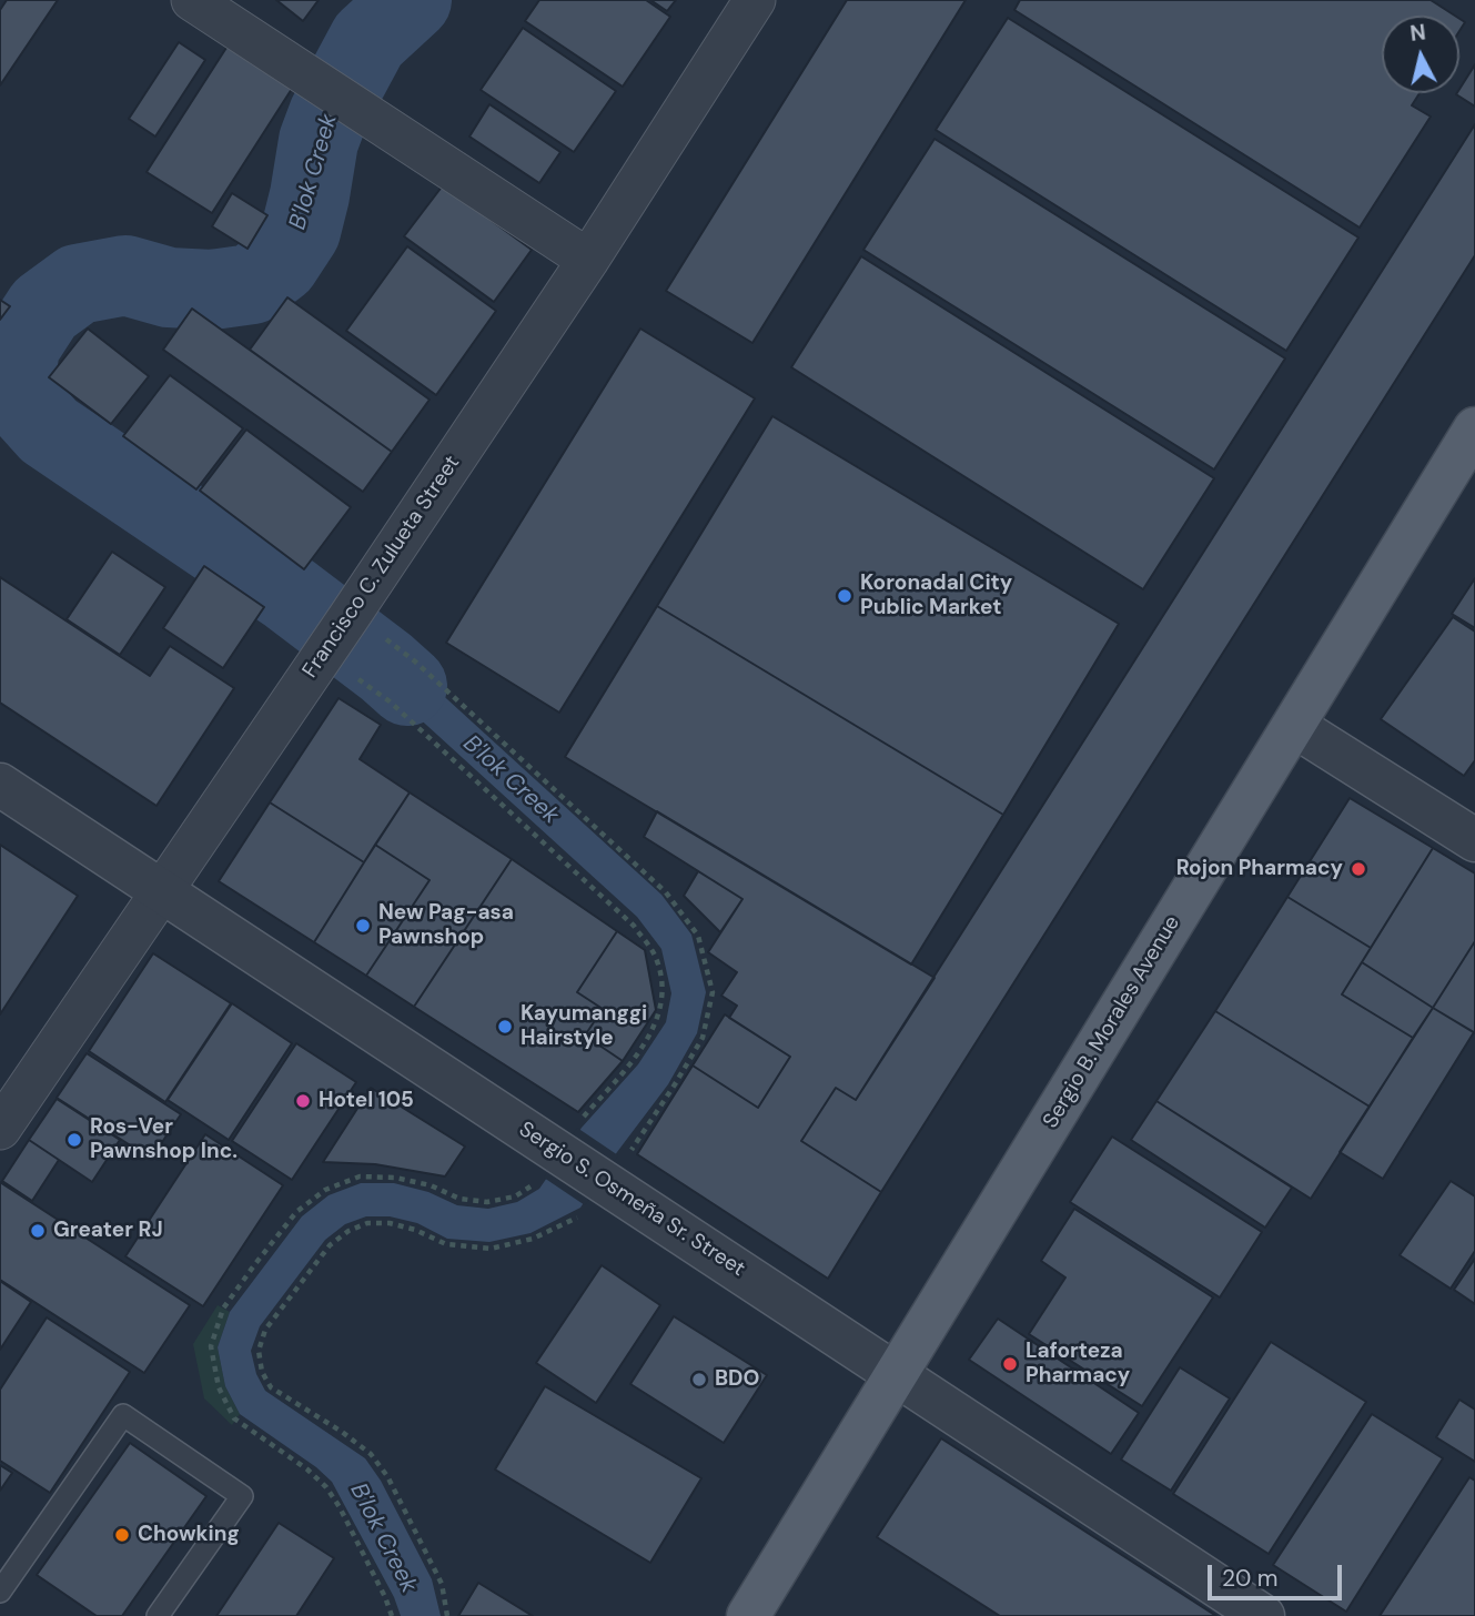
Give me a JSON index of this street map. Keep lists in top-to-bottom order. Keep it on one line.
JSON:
{"streets":{"main road":["Sergio B. Morales Avenue"],"street":["Francisco C. Zulueta Street","Sergio S. Osmeña Sr. Street"]},"crossings":[["Francisco C. Zulueta Street","Sergio S. Osmeña Sr. Street"],["Sergio B. Morales Avenue","Sergio S. Osmeña Sr. Street"]],"water":["B'lok Creek"],"places":["Koronadal City Public Market","Rojon Pharmacy","New Pag-asa Pawnshop","Kayumanggi Hairstyle","Hotel 105","Ros-Ver Pawnshop Inc.","Greater RJ","Laforteza Pharmacy","BDO","Chowking"],"scale_bar":"20 m","north":"top"}
